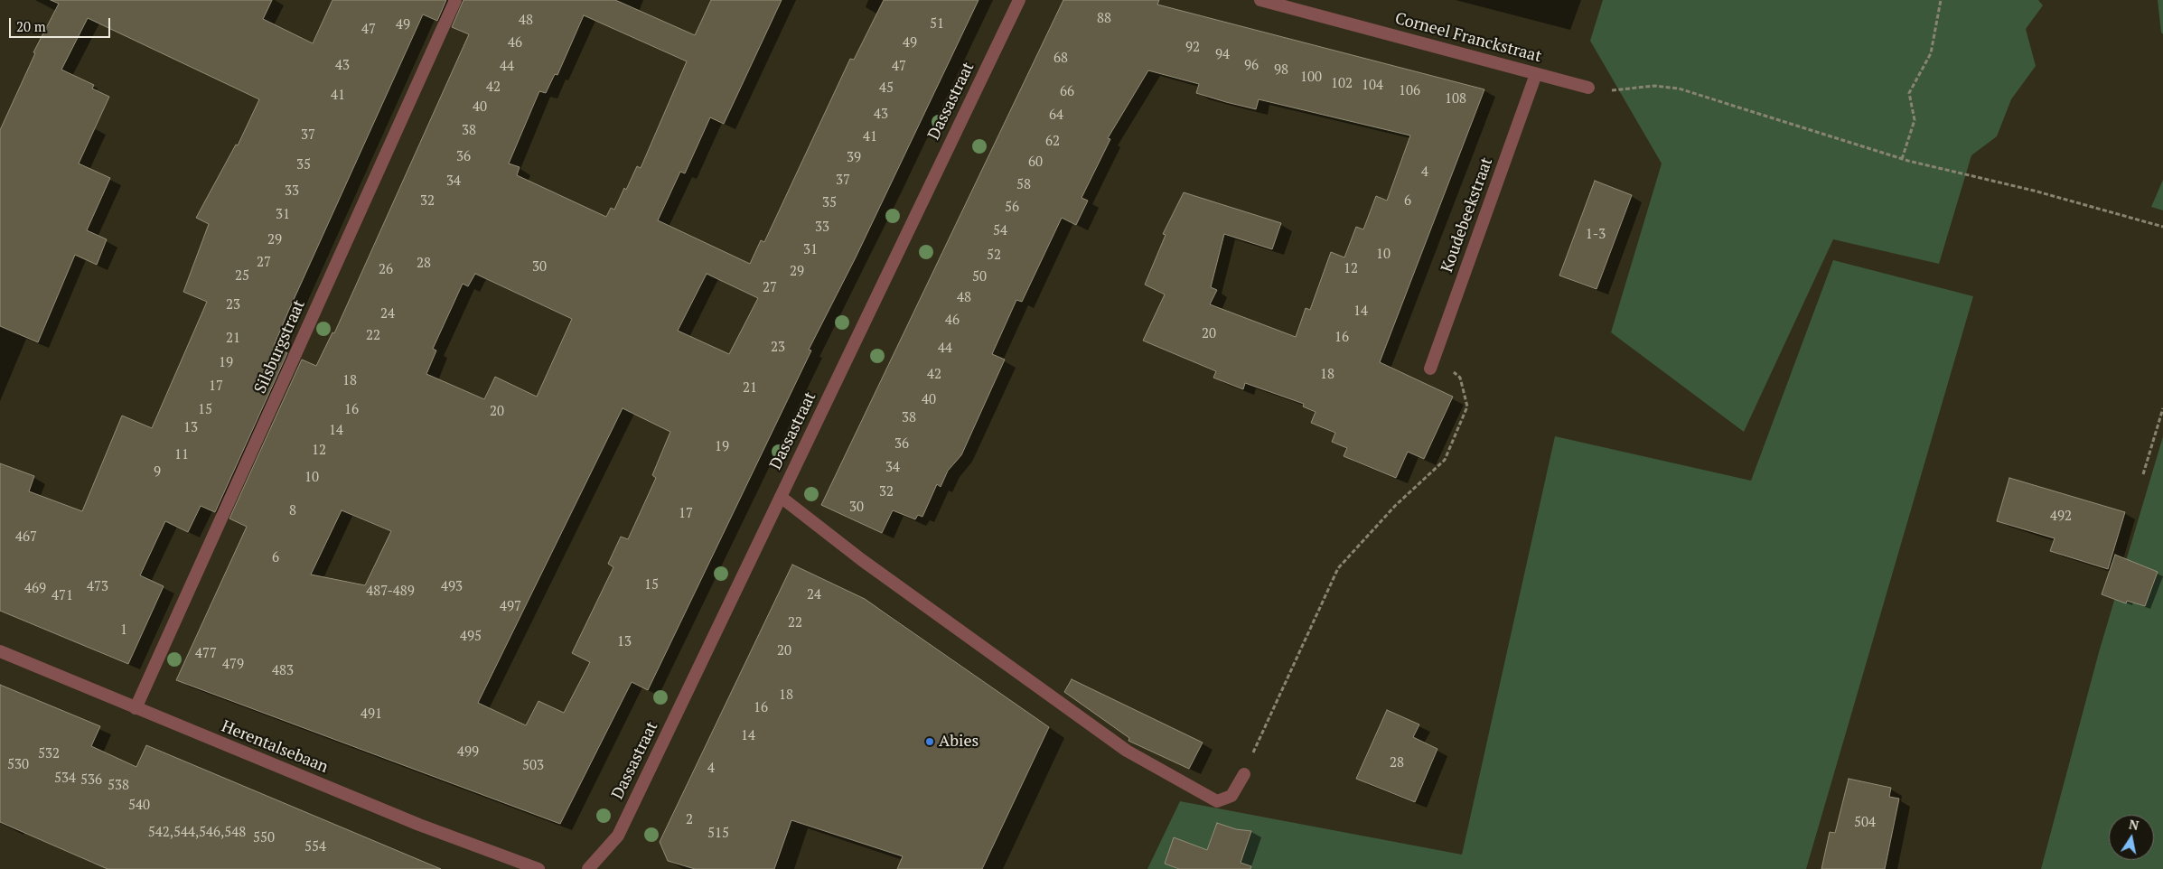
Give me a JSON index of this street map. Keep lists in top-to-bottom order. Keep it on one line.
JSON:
{"streets":{"street":["Corneel Franckstraat","Dassastraat","Koudebeekstraat","Silsburgstraat","Herentalsebaan"]},"crossings":[["Corneel Franckstraat","Koudebeekstraat"],["Silsburgstraat","Herentalsebaan"]],"places":["Abies"],"house_numbers":["88","48","51","49","47","46","49","92","94","68","43","96","44","47","98","100","102","104","42","45","106","66","41","108","40","43","64","38","37","41","62","36","39","60","35","4","37","34","58","33","32","6","35","56","31","33","54","1-3","29","31","10","52","27","28","30","12","26","29","25","50","27","48","23","14","24","46","20","22","16","21","23","44","19","42","18","18","17","21","40","15","16","20","38","13","14","36","19","12","11","34","9","10","32","30","8","17","492","467","6","15","473","493","469","487-489","24","471","497","22","1","495","13","20","477","479","483","18","16","491","14","499","532","28","530","503","4","534","536","538","540","2","504","542,544,546,548","515","550","554"],"scale_bar":"20 m","north":"top"}
